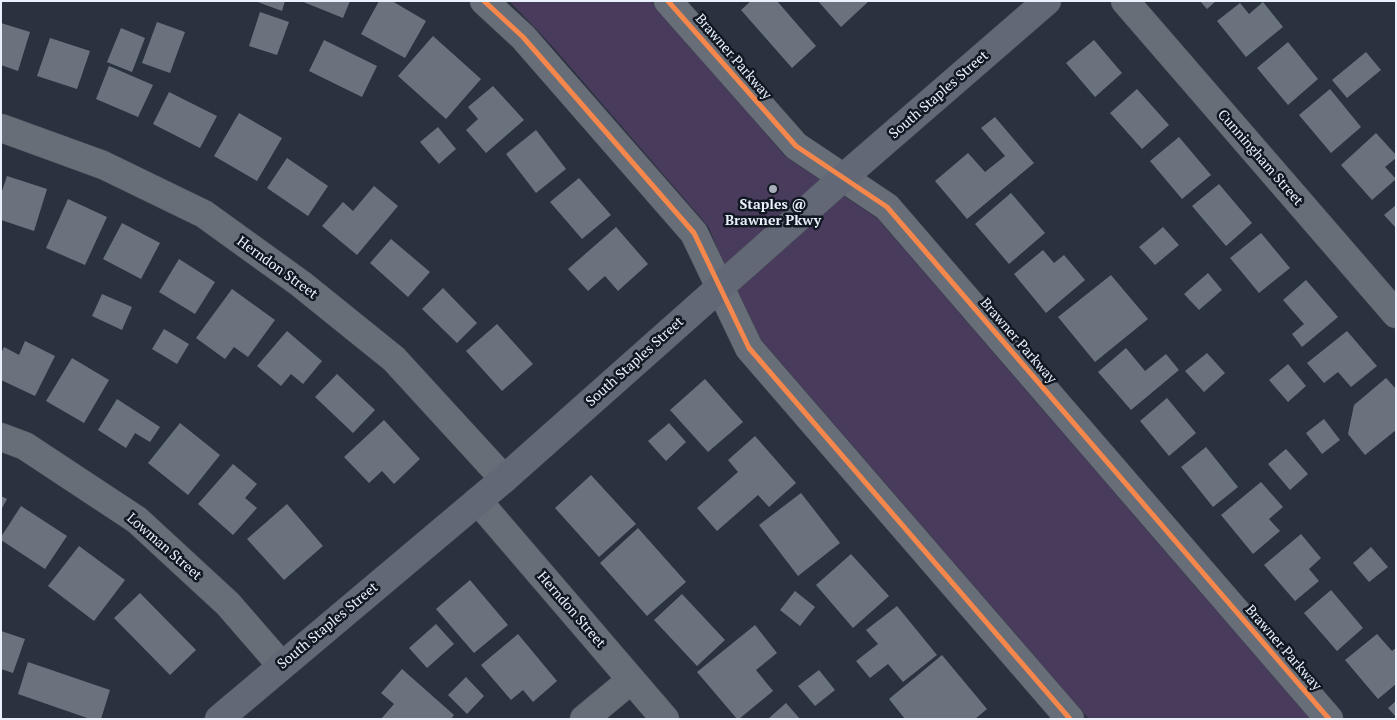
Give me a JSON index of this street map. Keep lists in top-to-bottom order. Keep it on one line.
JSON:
{"streets":{"main road":["South Staples Street"],"street":["Brawner Parkway","Cunningham Street","Herndon Street","Lowman Street"]},"crossings":[["Brawner Parkway","South Staples Street"],["South Staples Street","Herndon Street"],["South Staples Street","Lowman Street"]],"places":["Staples @ Brawner Pkwy"]}
